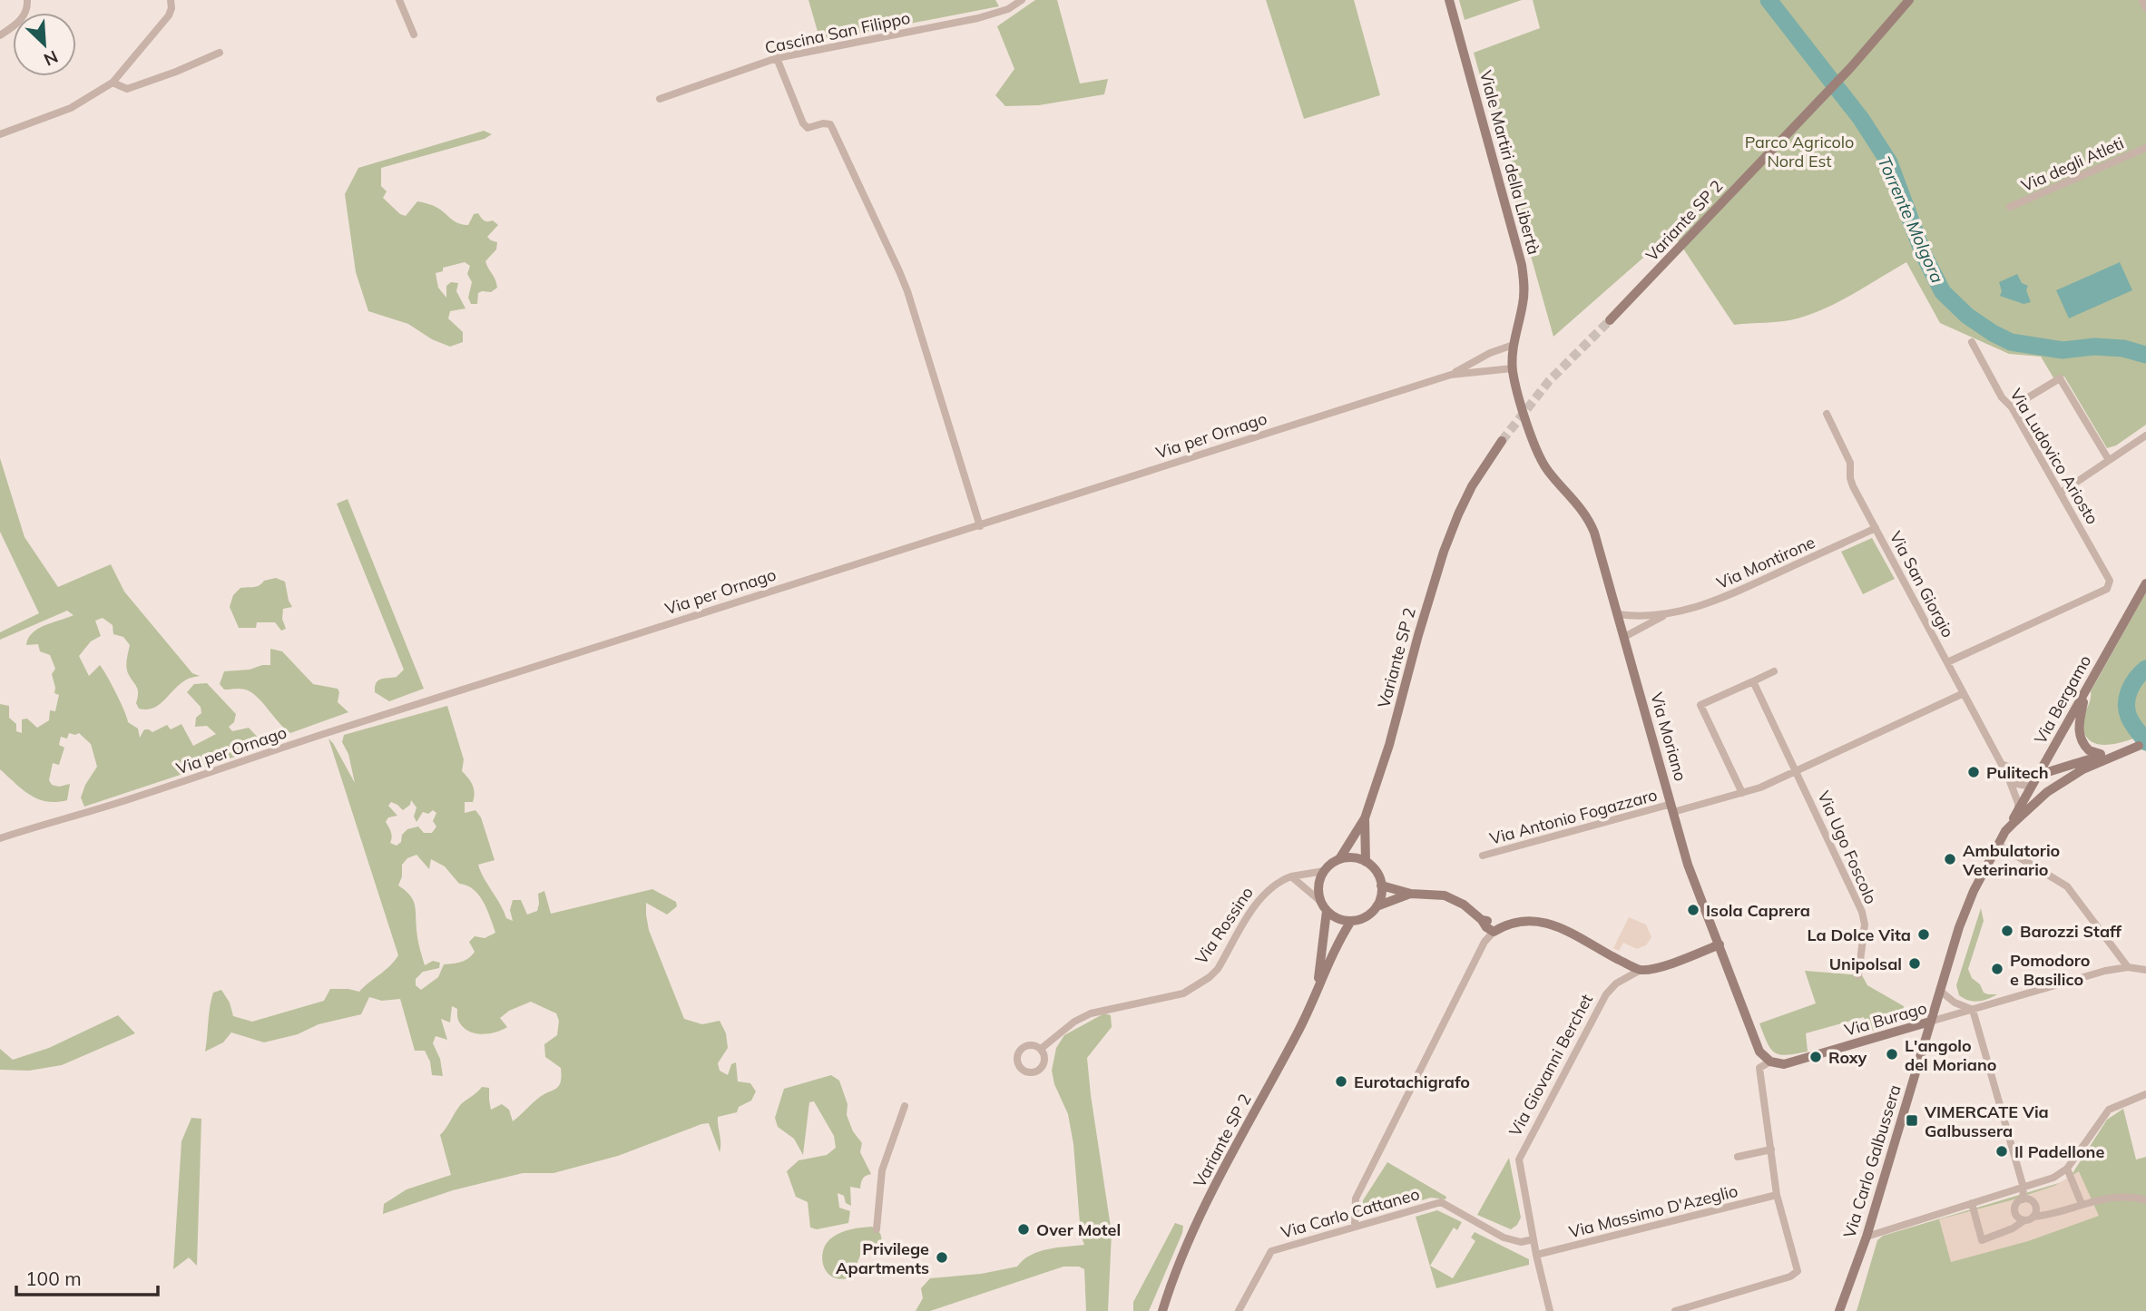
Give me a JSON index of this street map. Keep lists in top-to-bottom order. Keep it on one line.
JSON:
{"streets":{"street":["Cascina San Filippo","Viale Martiri della Libertà","Via degli Atleti","Variante SP 2","Via per Ornago","Via Ludovico Ariosto","Via Montirone","Via San Giorgio","Via Bergamo","Via Moriano","Via Antonio Fogazzaro","Via Ugo Foscolo","Via Rossino","Via Burago","Via Giovanni Berchet","Via Carlo Galbussera","Via Massimo D'Azeglio","Via Carlo Cattaneo"]},"crossings":[["Viale Martiri della Libertà","Via per Ornago"],["Viale Martiri della Libertà","Via Moriano"],["Variante SP 2","Via Rossino"],["Via per Ornago","Via Moriano"],["Via Ludovico Ariosto","Via San Giorgio"],["Via Montirone","Via San Giorgio"],["Via San Giorgio","Via Bergamo"],["Via Bergamo","Via Carlo Galbussera"],["Via Moriano","Via Antonio Fogazzaro"],["Via Moriano","Via Burago"],["Via Burago","Via Carlo Galbussera"],["Via Giovanni Berchet","Via Massimo D'Azeglio"],["Via Giovanni Berchet","Via Carlo Cattaneo"]],"water":["Torrente Molgora"],"parks":["Parco Agricolo Nord Est"],"places":{"other":["Pulitech","Ambulatorio Veterinario","Isola Caprera","Barozzi Staff","La Dolce Vita","Unipolsal","Pomodoro e Basilico","L'angolo del Moriano","Roxy","Eurotachigrafo","Il Padellone","Over Motel","Privilege Apartments"],"transit":["VIMERCATE Via Galbussera"]},"scale_bar":"100 m","north":"bottom right"}
